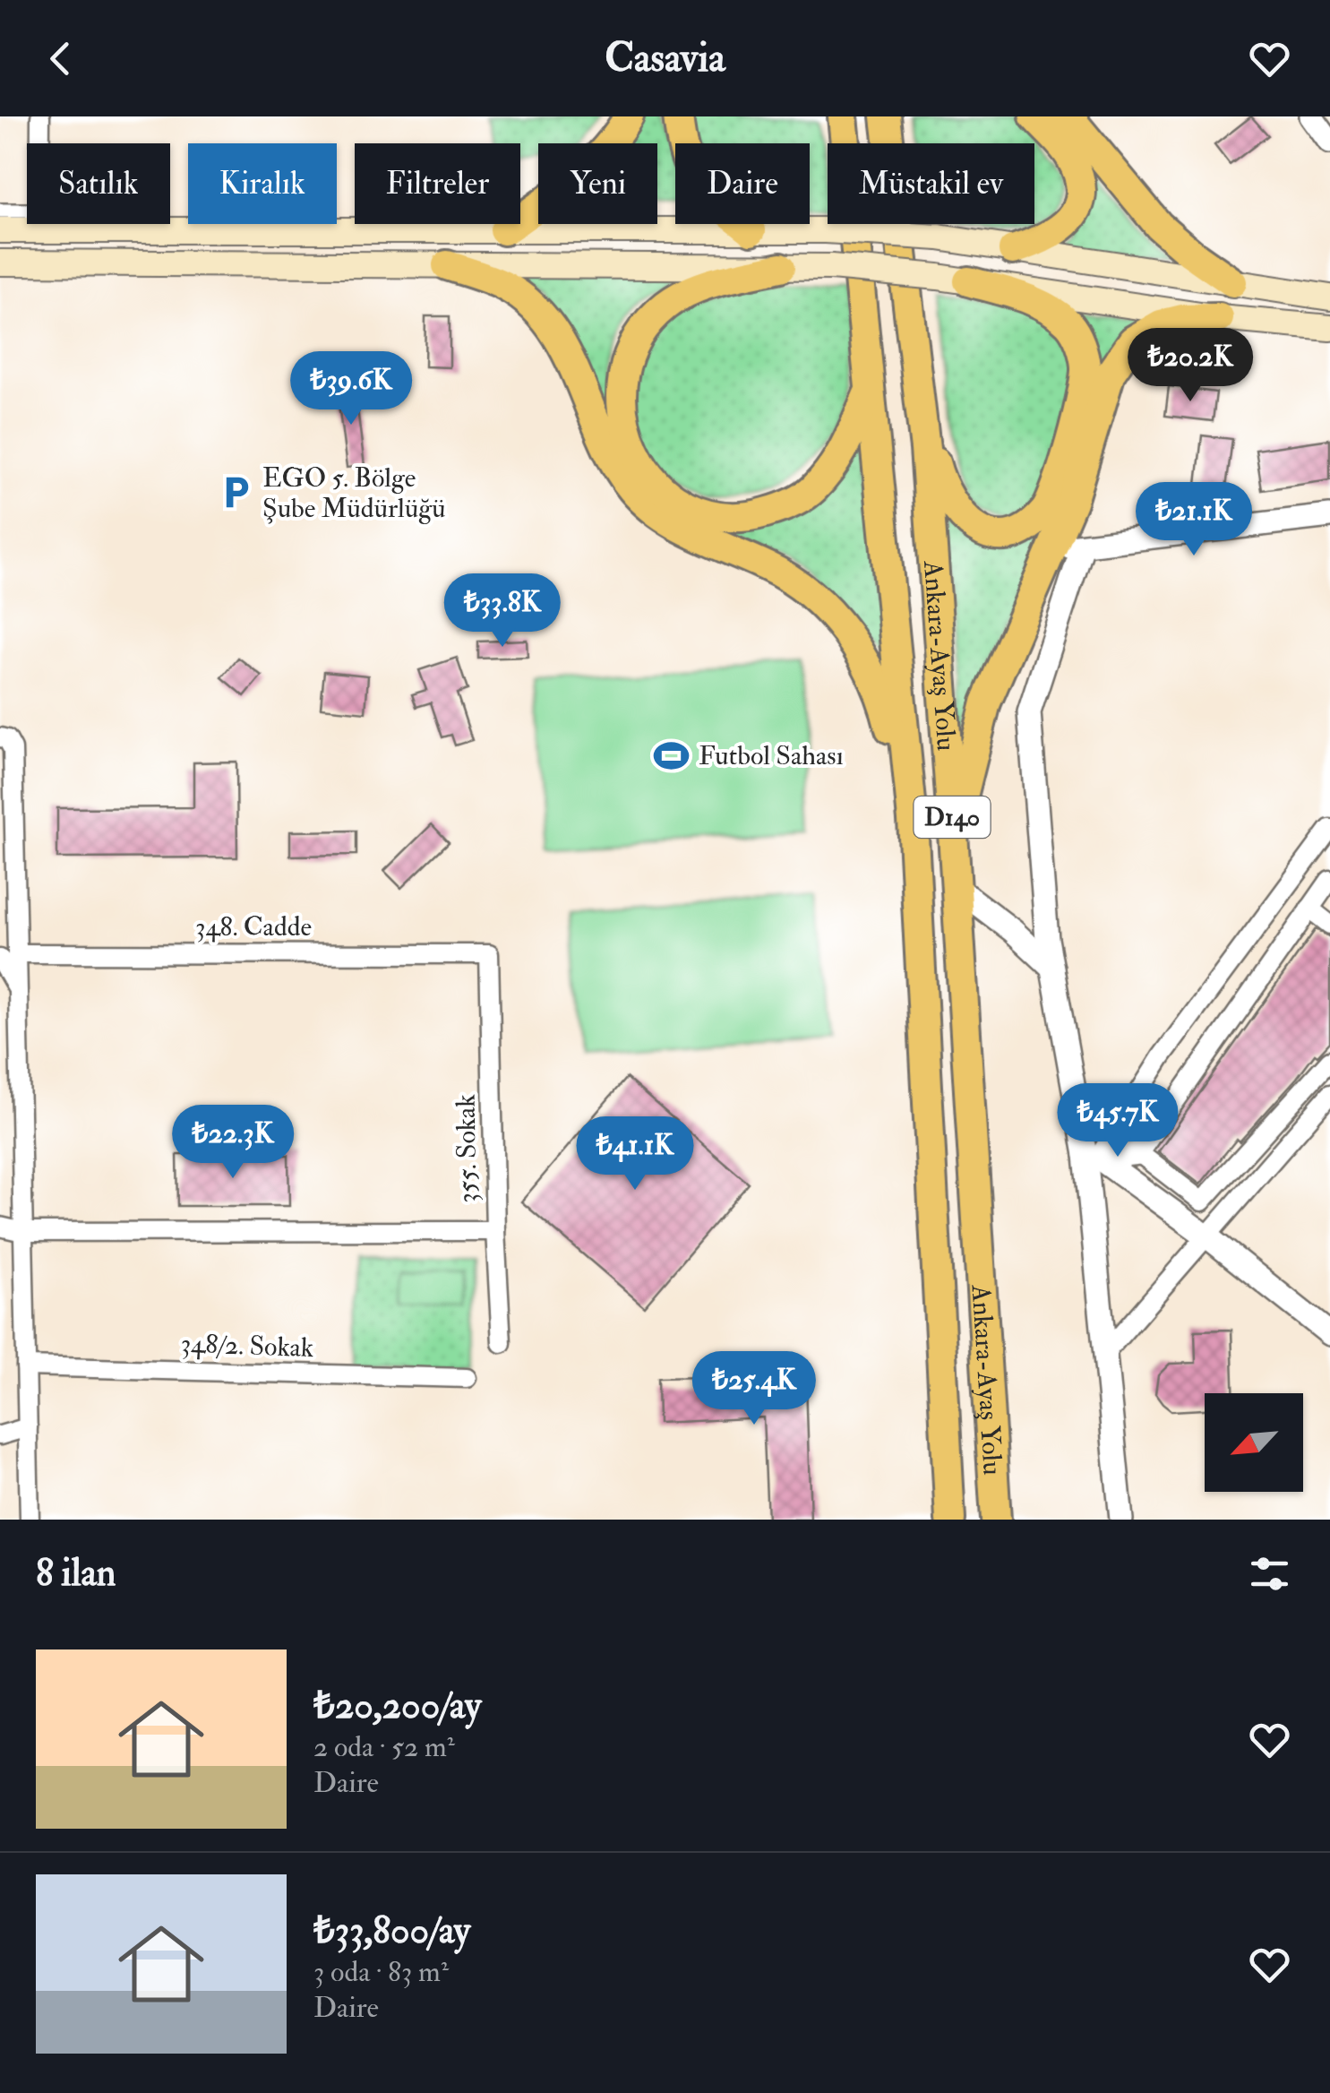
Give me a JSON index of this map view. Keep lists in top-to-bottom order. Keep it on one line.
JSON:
{"streets":{"highway":["Ankara-Ayaş Yolu","D140"],"street":["348. Cadde","355. Sokak","348/2. Sokak"]},"crossings":[["348. Cadde","355. Sokak"]],"places":{"parking":["EGO 5. Bölge Şube Müdürlüğü"],"sports":["Futbol Sahası"]},"north":"bottom left","page":{"header":"Casavia","chip":["Satılık","Kiralık","Filtreler","Yeni","Daire","Müstakil ev"],"price":["₺20.2K","₺39.6K","₺21.1K","₺33.8K","₺45.7K","₺22.3K","₺41.1K","₺25.4K"],"heading":"8 ilan","list":[{"name":"₺20,200/ay","note":"2 oda · 52 m² · Daire"},{"name":"₺33,800/ay","note":"3 oda · 83 m² · Daire"}]}}
